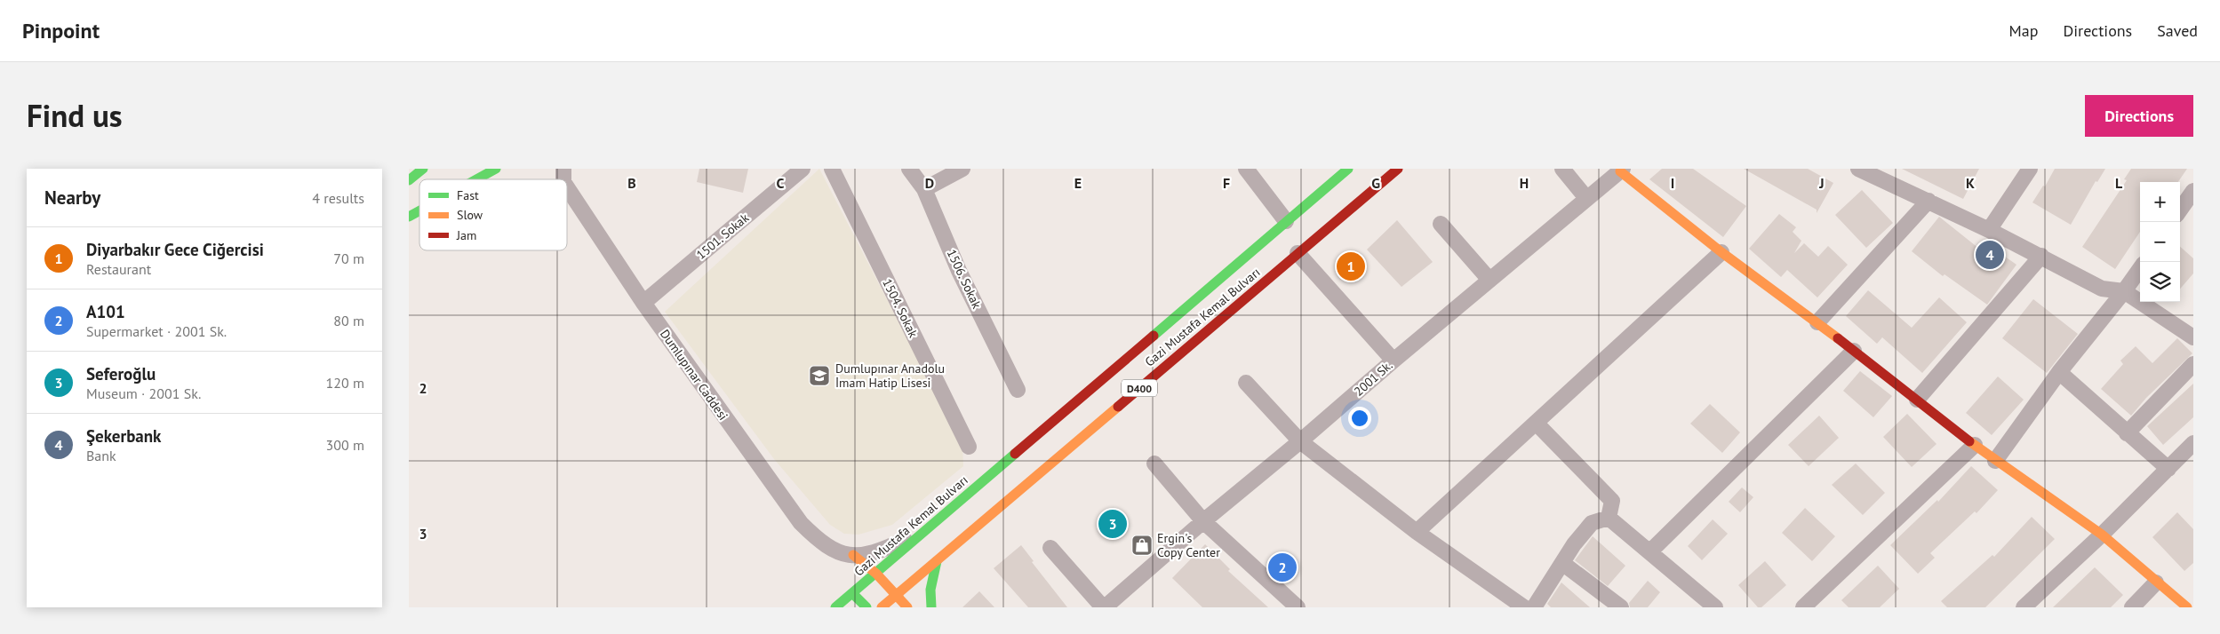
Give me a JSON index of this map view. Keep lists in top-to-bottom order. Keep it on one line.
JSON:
{"streets":{"main road":["Gazi Mustafa Kemal Bulvarı","Dumlupınar Caddesi","D400"],"street":["1501. Sokak","1506. Sokak","1504. Sokak","2001 Sk."]},"crossings":[["1501. Sokak","Dumlupınar Caddesi"],["Gazi Mustafa Kemal Bulvarı","Dumlupınar Caddesi"]],"places":{"school or university":["Dumlupınar Anadolu İmam Hatip Lisesi"],"shop":["Ergin's Copy Center"]},"legend":["Fast","Slow","Jam"],"page":{"header":"Pinpoint","nav":["Map","Directions","Saved"],"title":"Find us","buttons":"Directions","heading":["Nearby","4 results"],"map_buttons":["+","−"],"list":[{"mark":"1","name":"Diyarbakır Gece Ciğercisi","note":"Restaurant","value":"70 m"},{"mark":"2","name":"A101","note":"Supermarket · 2001 Sk.","value":"80 m"},{"mark":"3","name":"Seferoğlu","note":"Museum · 2001 Sk.","value":"120 m"},{"mark":"4","name":"Şekerbank","note":"Bank","value":"300 m"}],"pins":["4","1","3","2"]},"grid":{"columns":["B","C","D","E","F","G","H","I","J","K","L"],"rows":["2","3"]}}
